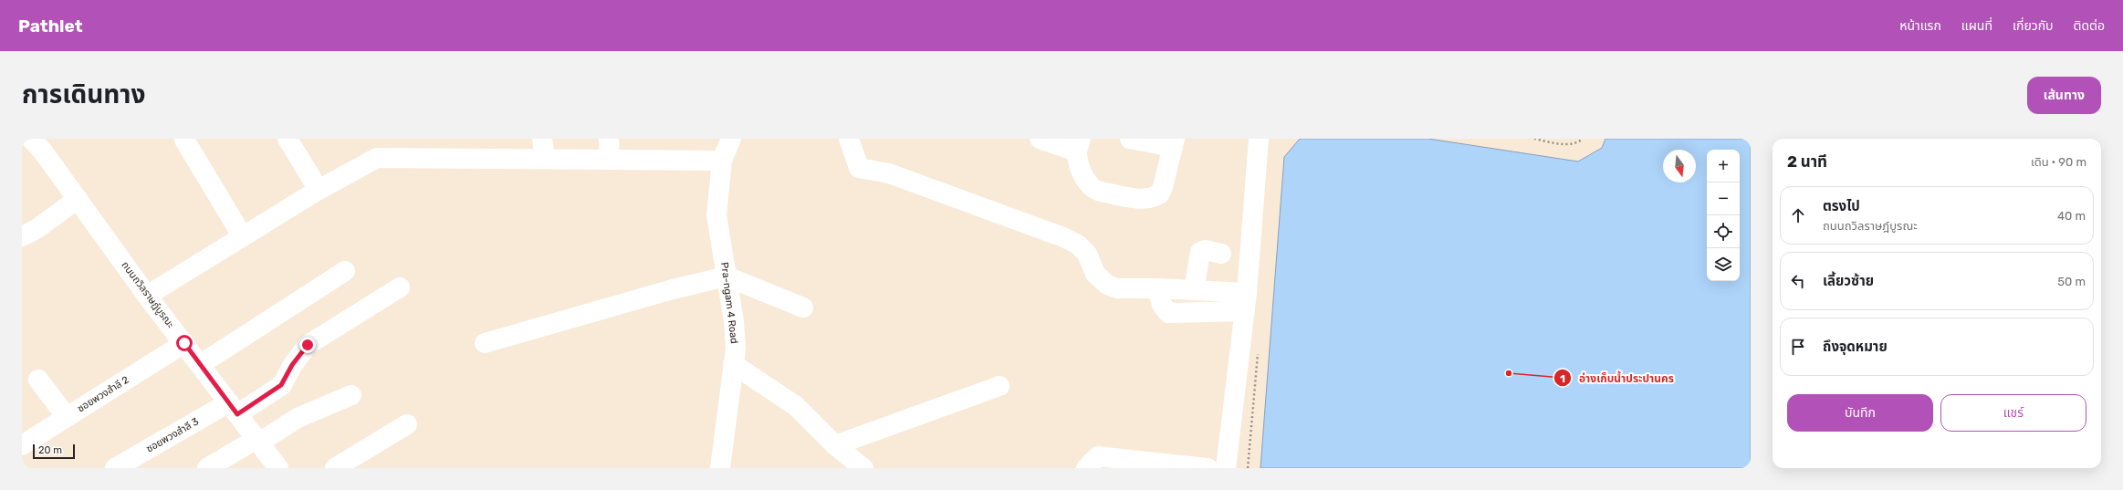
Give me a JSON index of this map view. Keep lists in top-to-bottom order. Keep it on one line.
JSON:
{"streets":{"street":["ถนนถวิลราษฎ์บูรณะ","Pra-ngam 4 Road","ซอยพวงสำลี 2","ซอยพวงสำลี 3"]},"crossings":[["ถนนถวิลราษฎ์บูรณะ","ซอยพวงสำลี 2"],["ถนนถวิลราษฎ์บูรณะ","ซอยพวงสำลี 3"]],"places":["อ่างเก็บน้ำประปานคร"],"scale_bar":"20 m","north":"bottom","page":{"header":"Pathlet","nav":["หน้าแรก","แผนที่","เกี่ยวกับ","ติดต่อ"],"title":"การเดินทาง","buttons":["เส้นทาง",["บันทึก","แชร์"]],"heading":["2 นาที","เดิน · 90 m"],"map_buttons":["+","−"],"list":[["ตรงไป","ถนนถวิลราษฎ์บูรณะ","40 m"],["เลี้ยวซ้าย","50 m"],"ถึงจุดหมาย"],"scale":"20 m"}}
